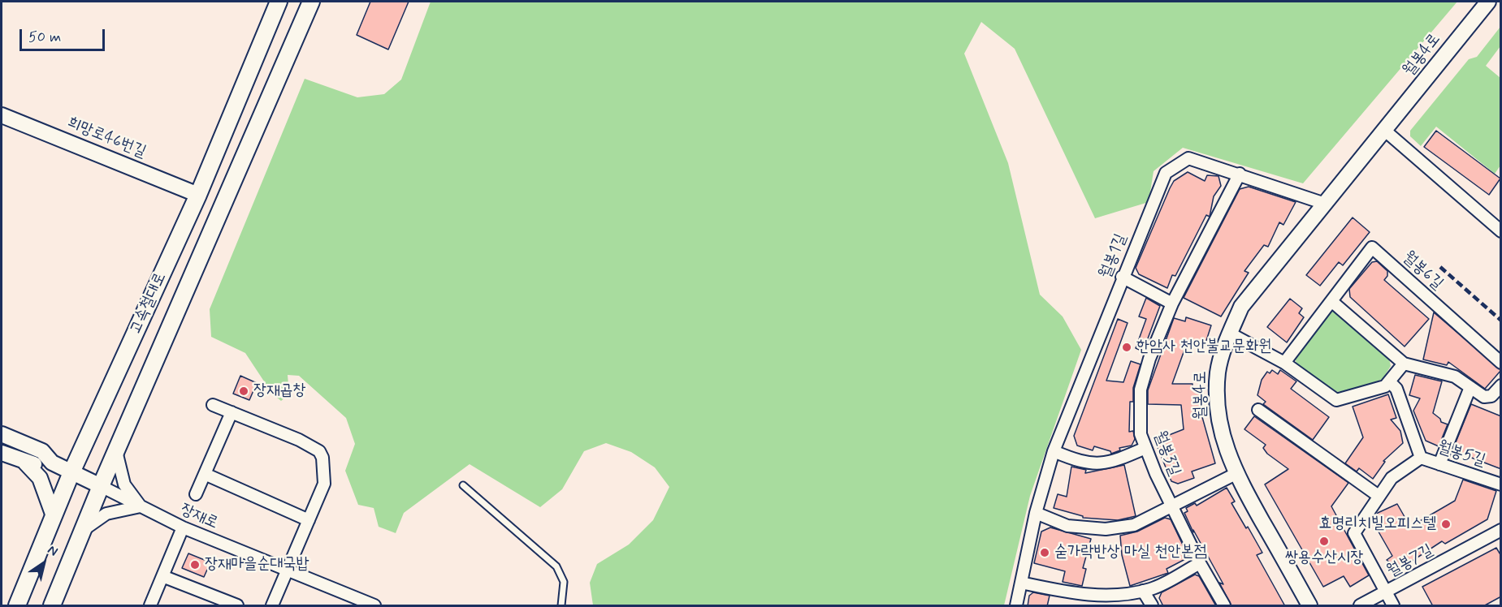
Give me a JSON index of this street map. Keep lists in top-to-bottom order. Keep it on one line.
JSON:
{"streets":{"main road":["고속철대로"],"street":["월봉4로","희망로46번길","월봉1길","월봉6길","월봉3길","월봉5길","장재로","월봉7길"]},"crossings":[["월봉4로","월봉1길"],["희망로46번길","고속철대로"],["월봉1길","월봉3길"],["고속철대로","장재로"],["월봉5길","월봉7길"]],"places":["한암사 천안불교문화원","장재곱창","효명리치빌오피스텔","쌍용수산시장","숟가락반상 마실 천안본점","장재마을순대국밥"],"scale_bar":"50 m","north":"top right"}
